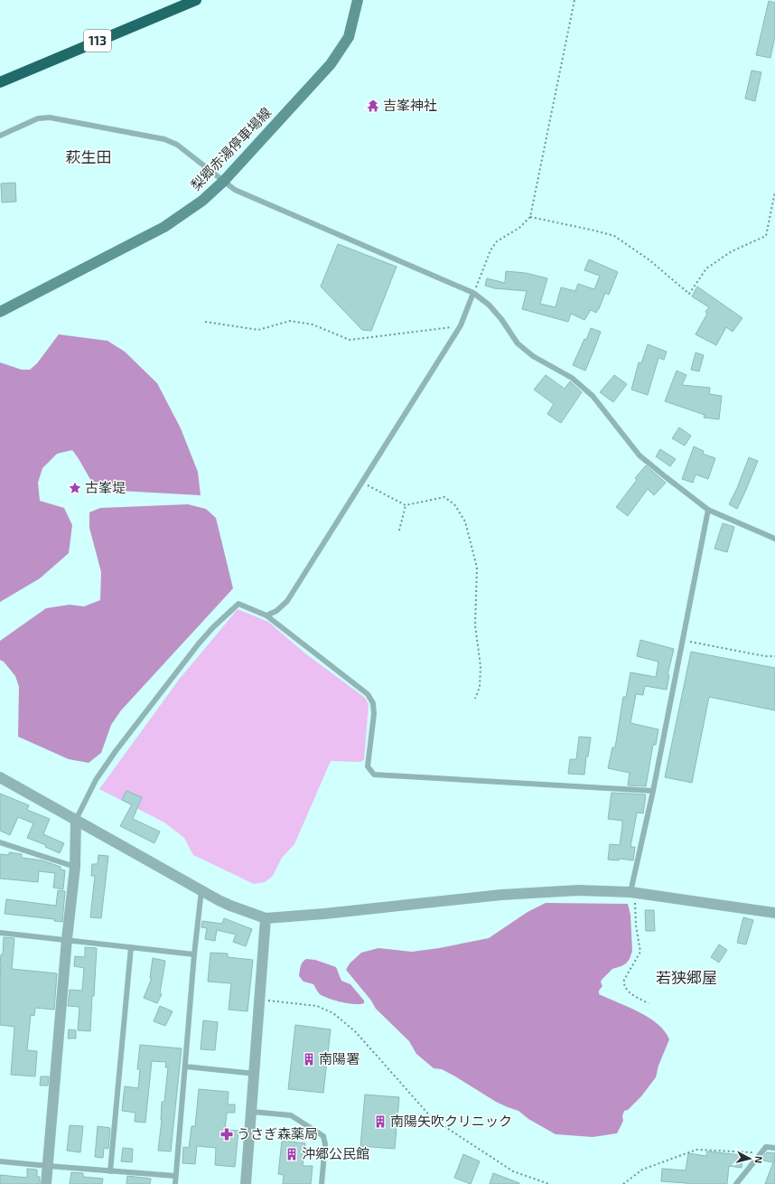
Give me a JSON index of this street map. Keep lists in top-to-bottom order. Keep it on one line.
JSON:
{"streets":{"highway":["113"],"main road":["梨郷赤湯停車場線"]},"districts":["萩生田","若狭郷屋"],"places":{"temple":["吉峯神社"],"place":["古峯堤"],"building":["南陽署","南陽矢吹クリニック","沖郷公民館"],"pharmacy":["うさぎ森薬局"]},"north":"right"}
